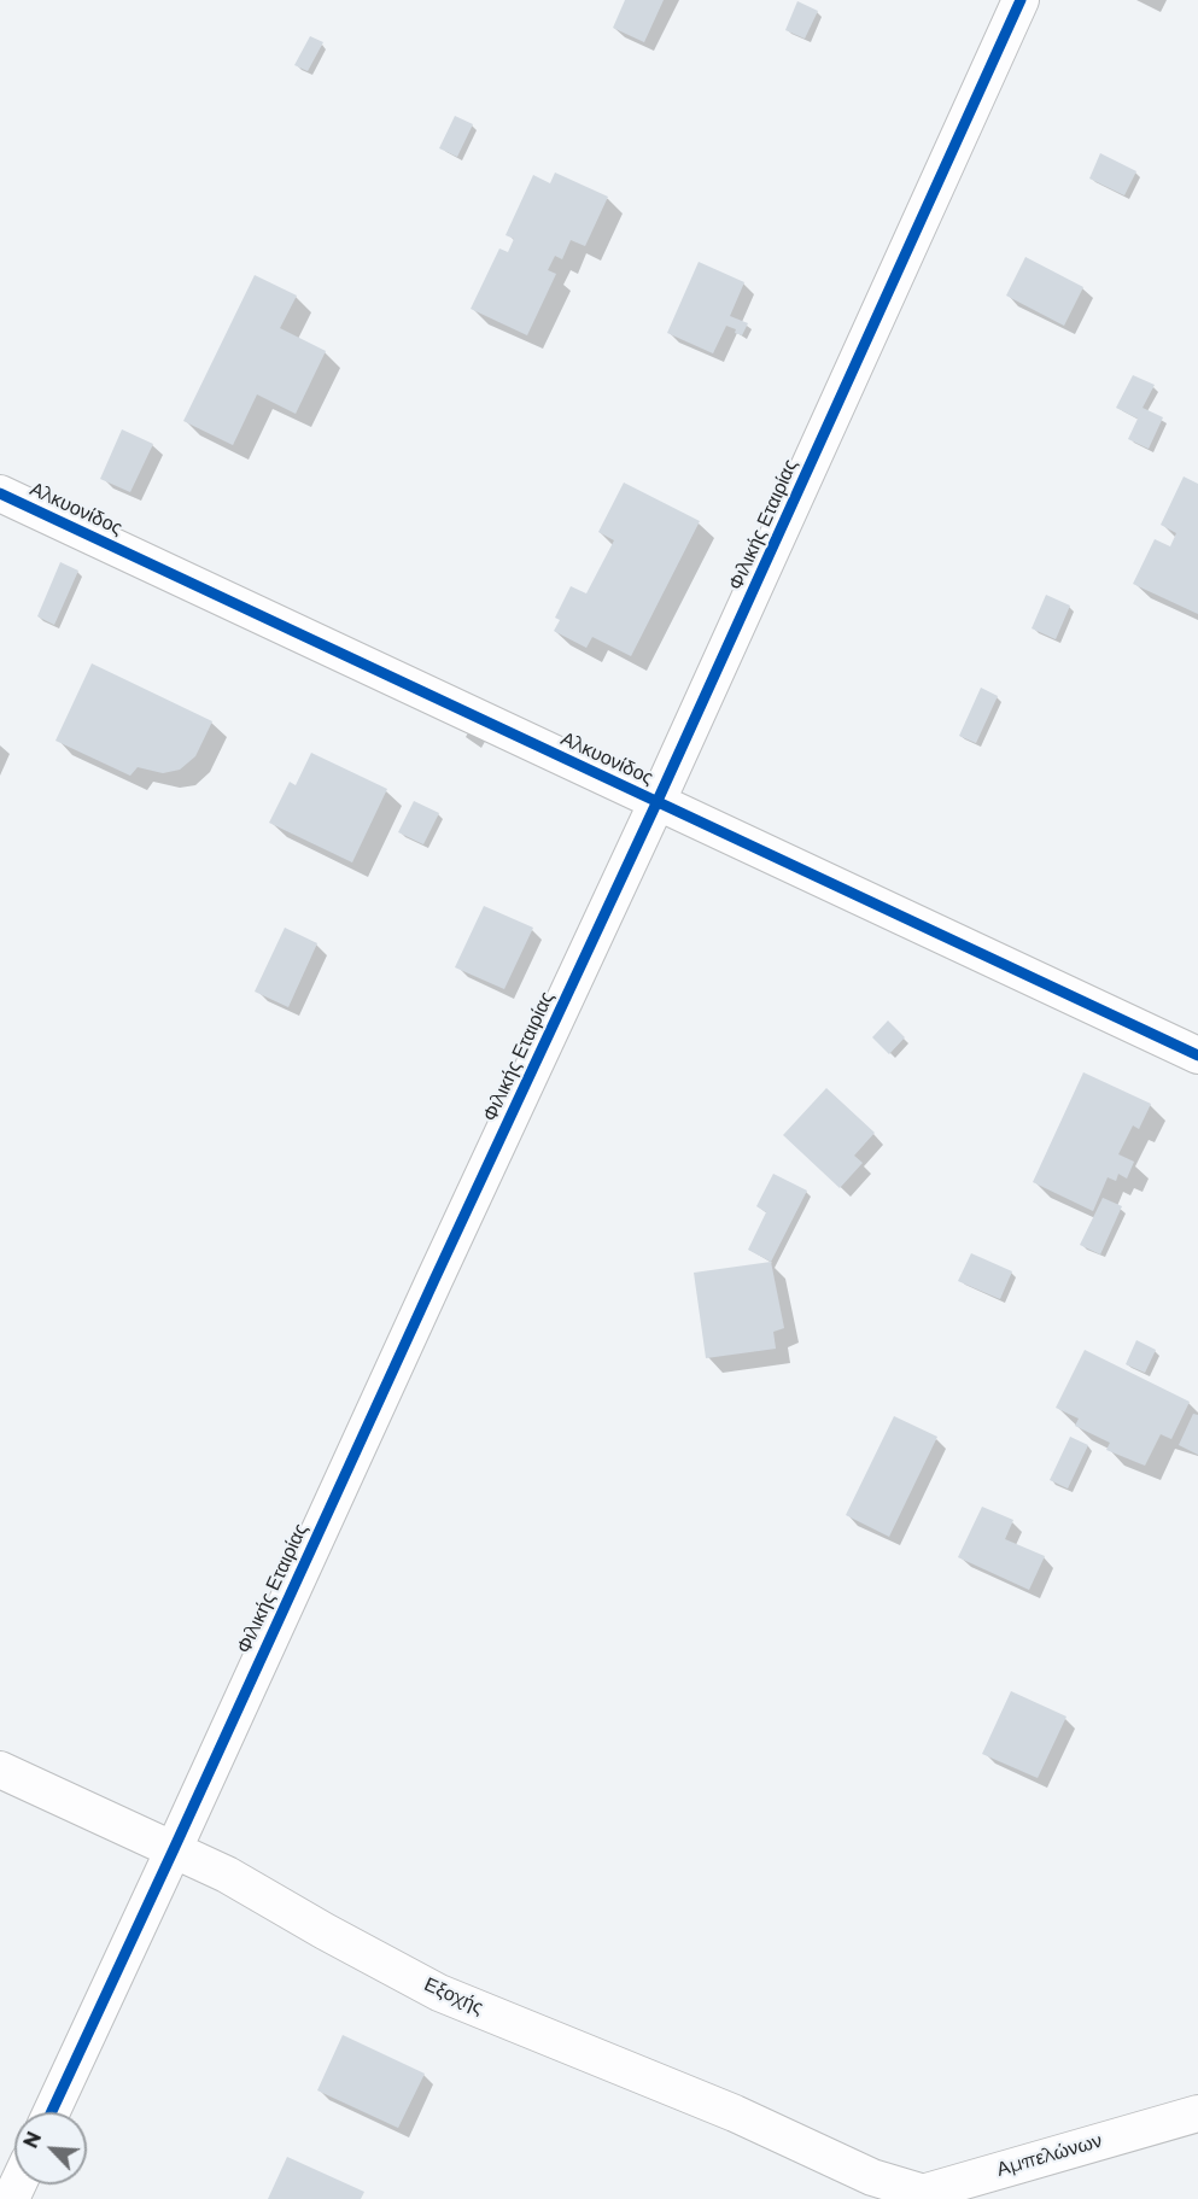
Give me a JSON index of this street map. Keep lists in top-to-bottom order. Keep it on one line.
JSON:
{"streets":{"street":["Αλκυονίδος","Φιλικής Εταιρίας","Εξοχής","Αμπελώνων"]},"crossings":[["Αλκυονίδος","Φιλικής Εταιρίας"],["Φιλικής Εταιρίας","Εξοχής"],["Εξοχής","Αμπελώνων"]],"north":"top left"}
